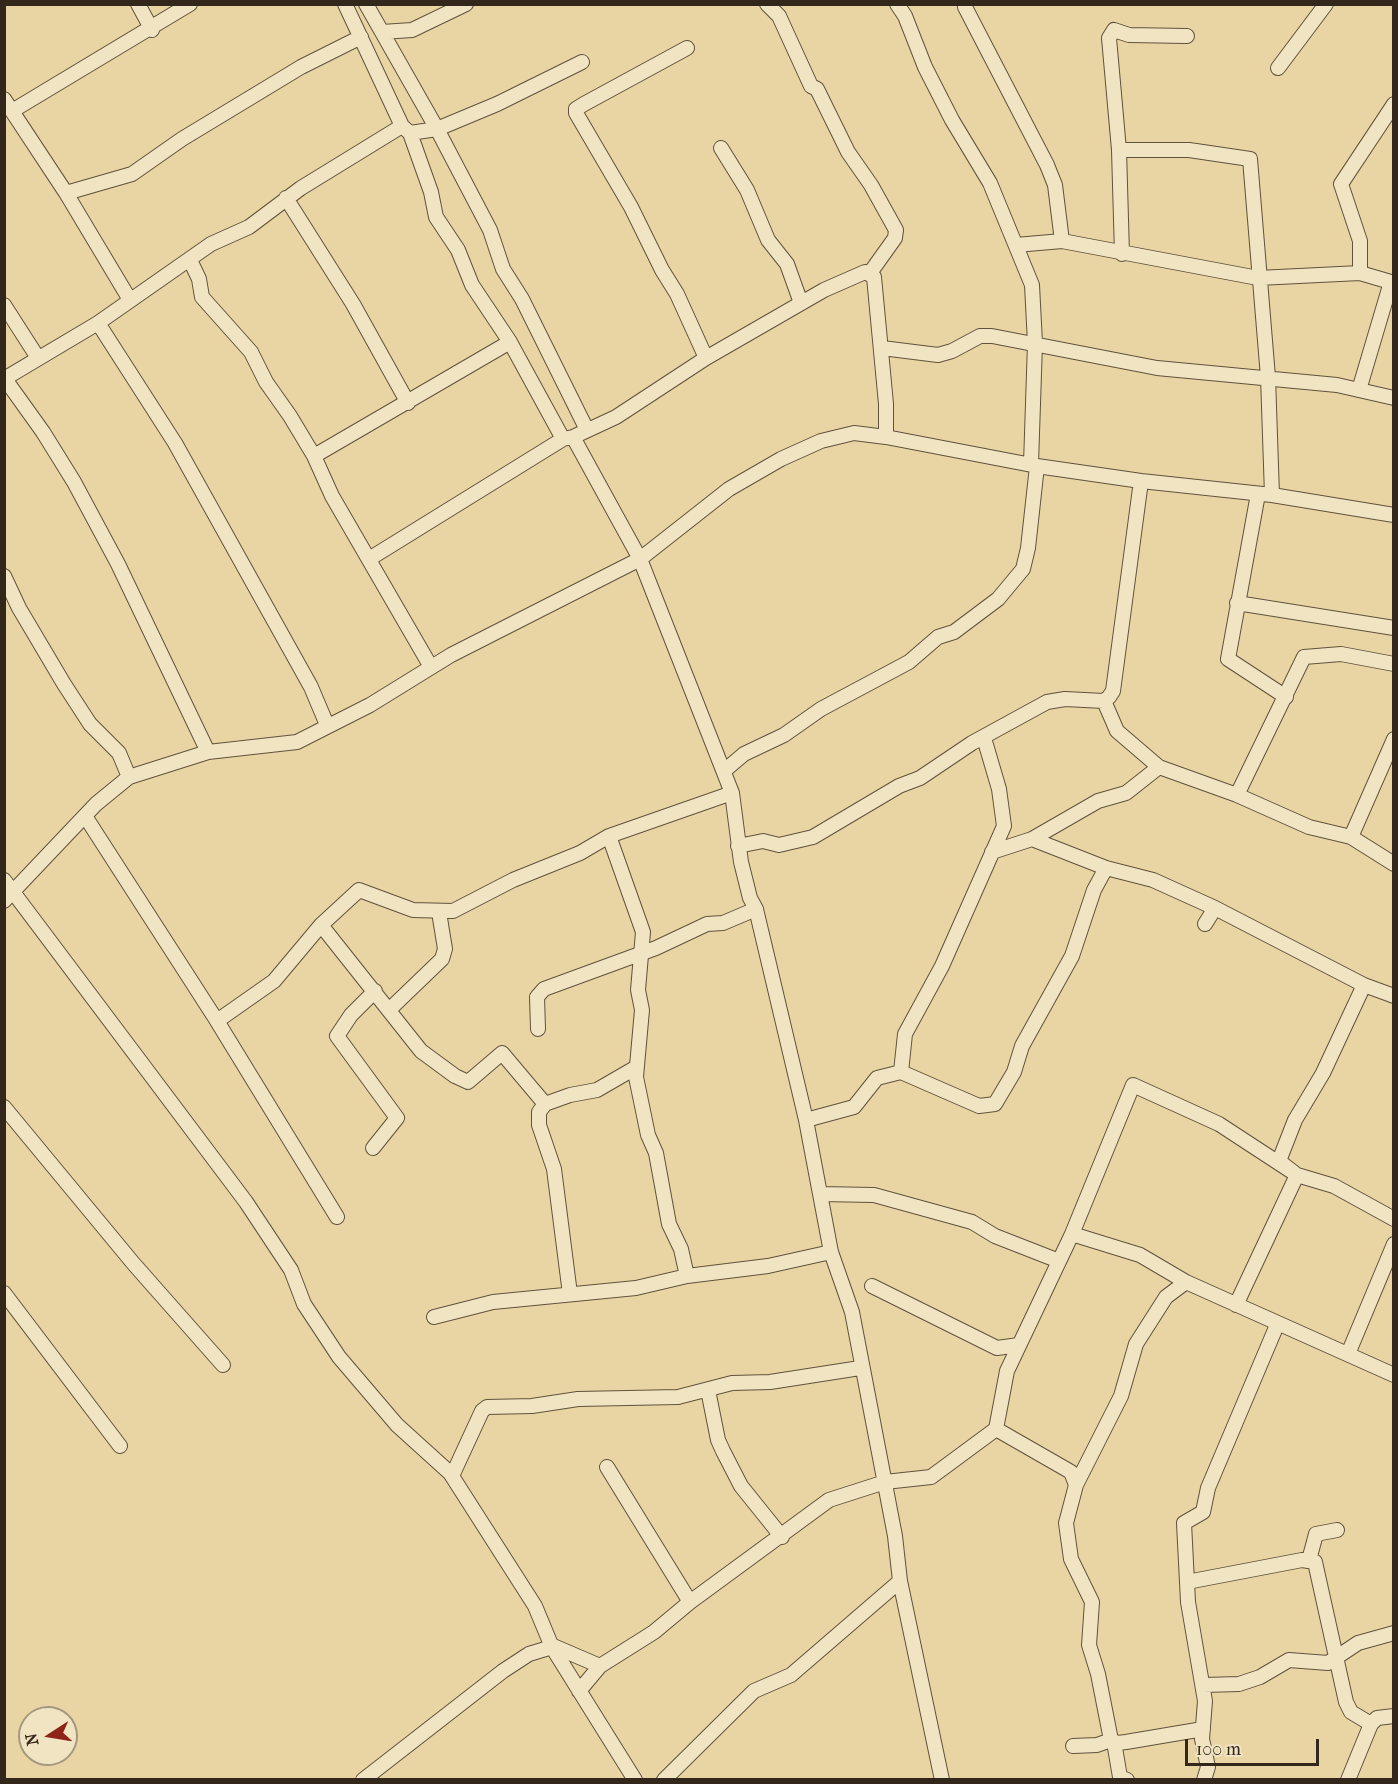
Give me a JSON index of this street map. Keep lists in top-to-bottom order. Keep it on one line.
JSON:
{"scale_bar":"100 m","north":"left"}
